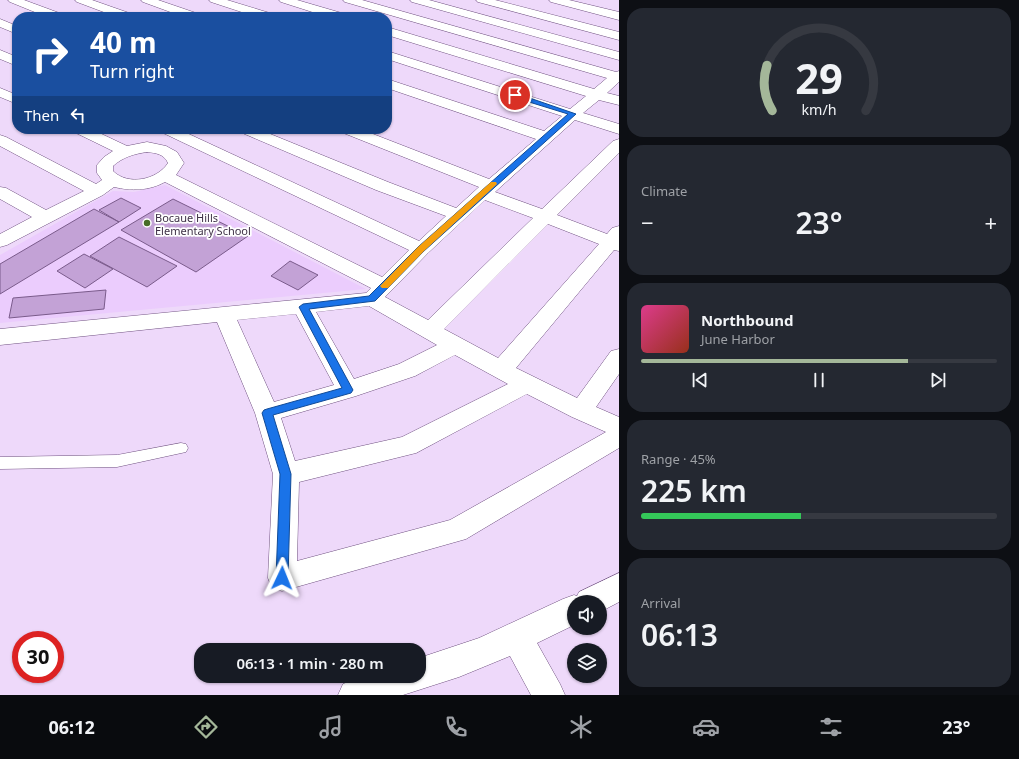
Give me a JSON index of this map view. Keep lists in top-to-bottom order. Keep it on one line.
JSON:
{"places":["Bocaue Hills Elementary School"],"page":{"turn":["40 m","Turn right"],"then":"Then","tile":["Climate",["Range · 45%","225 km"],["Arrival","06:13"]],"heat":["−","23°","+"],"song":["Northbound","June Harbor"],"limit":"30","trip":"06:13 · 1 min · 280 m","tabs":["06:12","23°"],"gauge":["29","km/h"]}}
